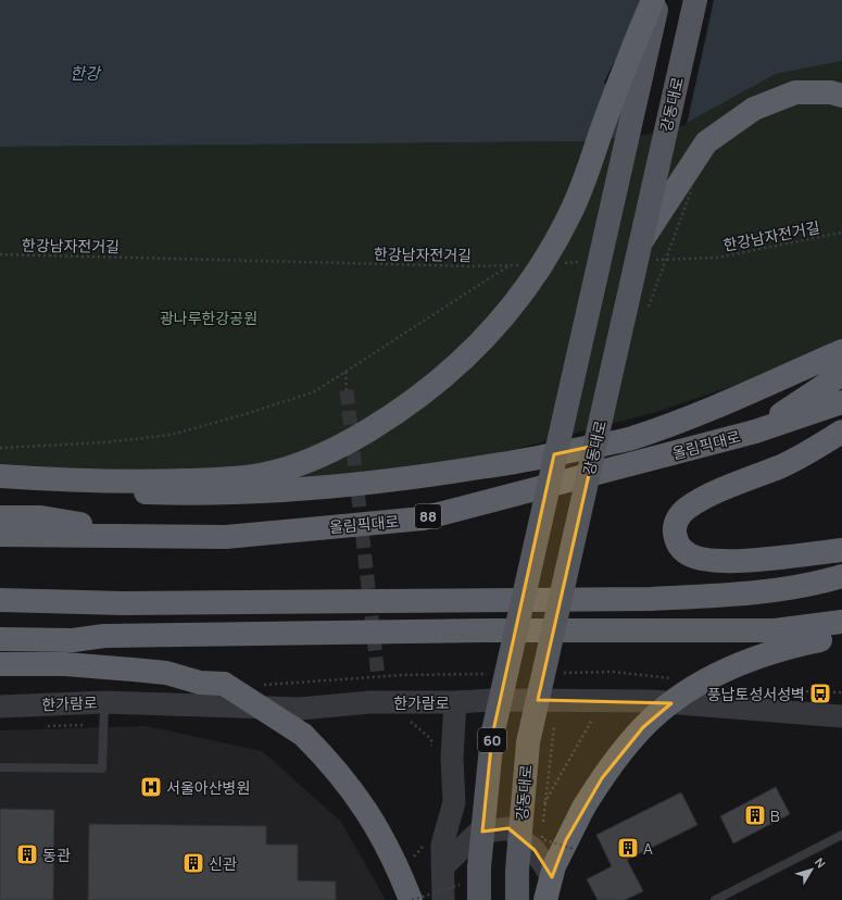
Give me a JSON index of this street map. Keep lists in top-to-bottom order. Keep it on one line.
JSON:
{"streets":{"highway":["올림픽대로","88"],"main road":["강동대로","60"],"street":["한가람로"],"path":["한강남자전거길"]},"crossings":[["강동대로","한강남자전거길"]],"water":["한강"],"parks":["광나루한강공원"],"places":{"bus stop":["풍납토성서성벽"],"hospital":["서울아산병원"],"building":["B","A","동관","신관"]},"north":"top right"}
